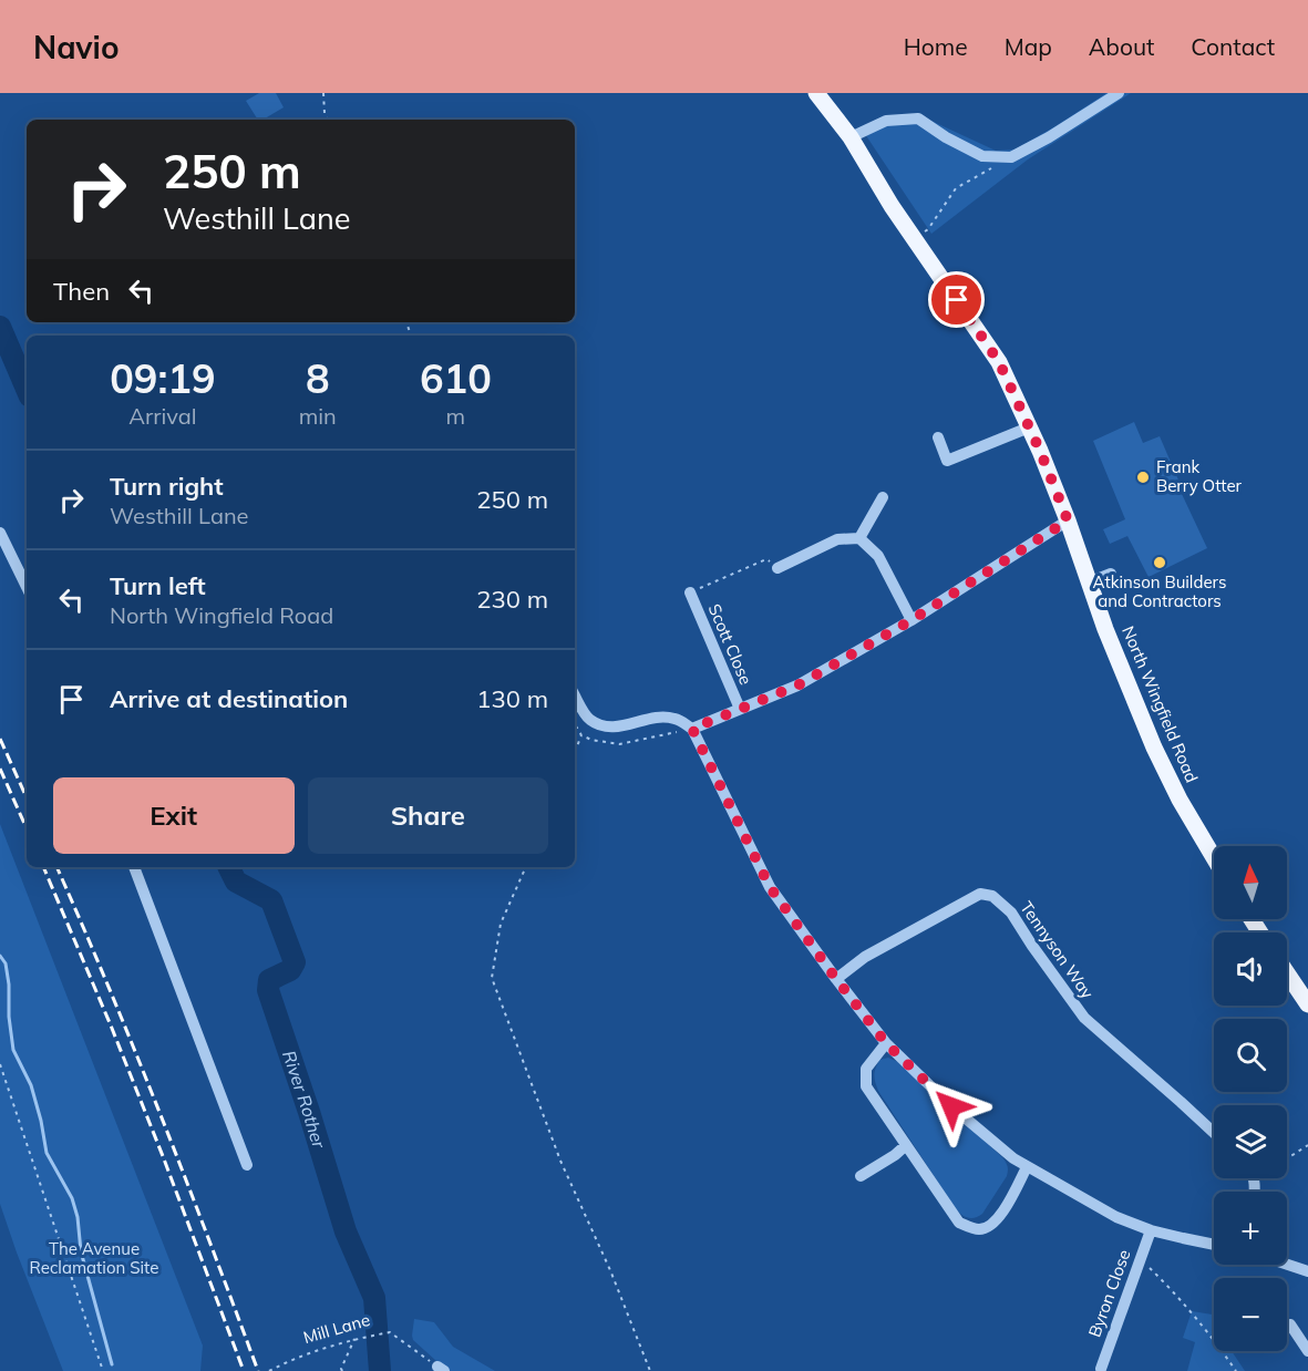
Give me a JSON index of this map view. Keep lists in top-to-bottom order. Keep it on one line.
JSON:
{"streets":{"main road":["North Wingfield Road"],"street":["Scott Close","Tennyson Way","Byron Close"],"path":["Mill Lane"]},"water":["River Rother"],"parks":["The Avenue Reclamation Site"],"places":["Frank Berry Otter","Atkinson Builders and Contractors"],"north":"top","page":{"header":"Navio","nav":["Home","Map","About","Contact"],"turn":["250 m","Westhill Lane"],"then":"Then","eta":["09:19","Arrival","8","min","610","m"],"list":[{"name":"Turn right","note":"Westhill Lane","value":"250 m"},{"name":"Turn left","note":"North Wingfield Road","value":"230 m"},{"name":"Arrive at destination","value":"130 m"}],"buttons":["Exit","Share"],"map_buttons":["+","−"]}}
